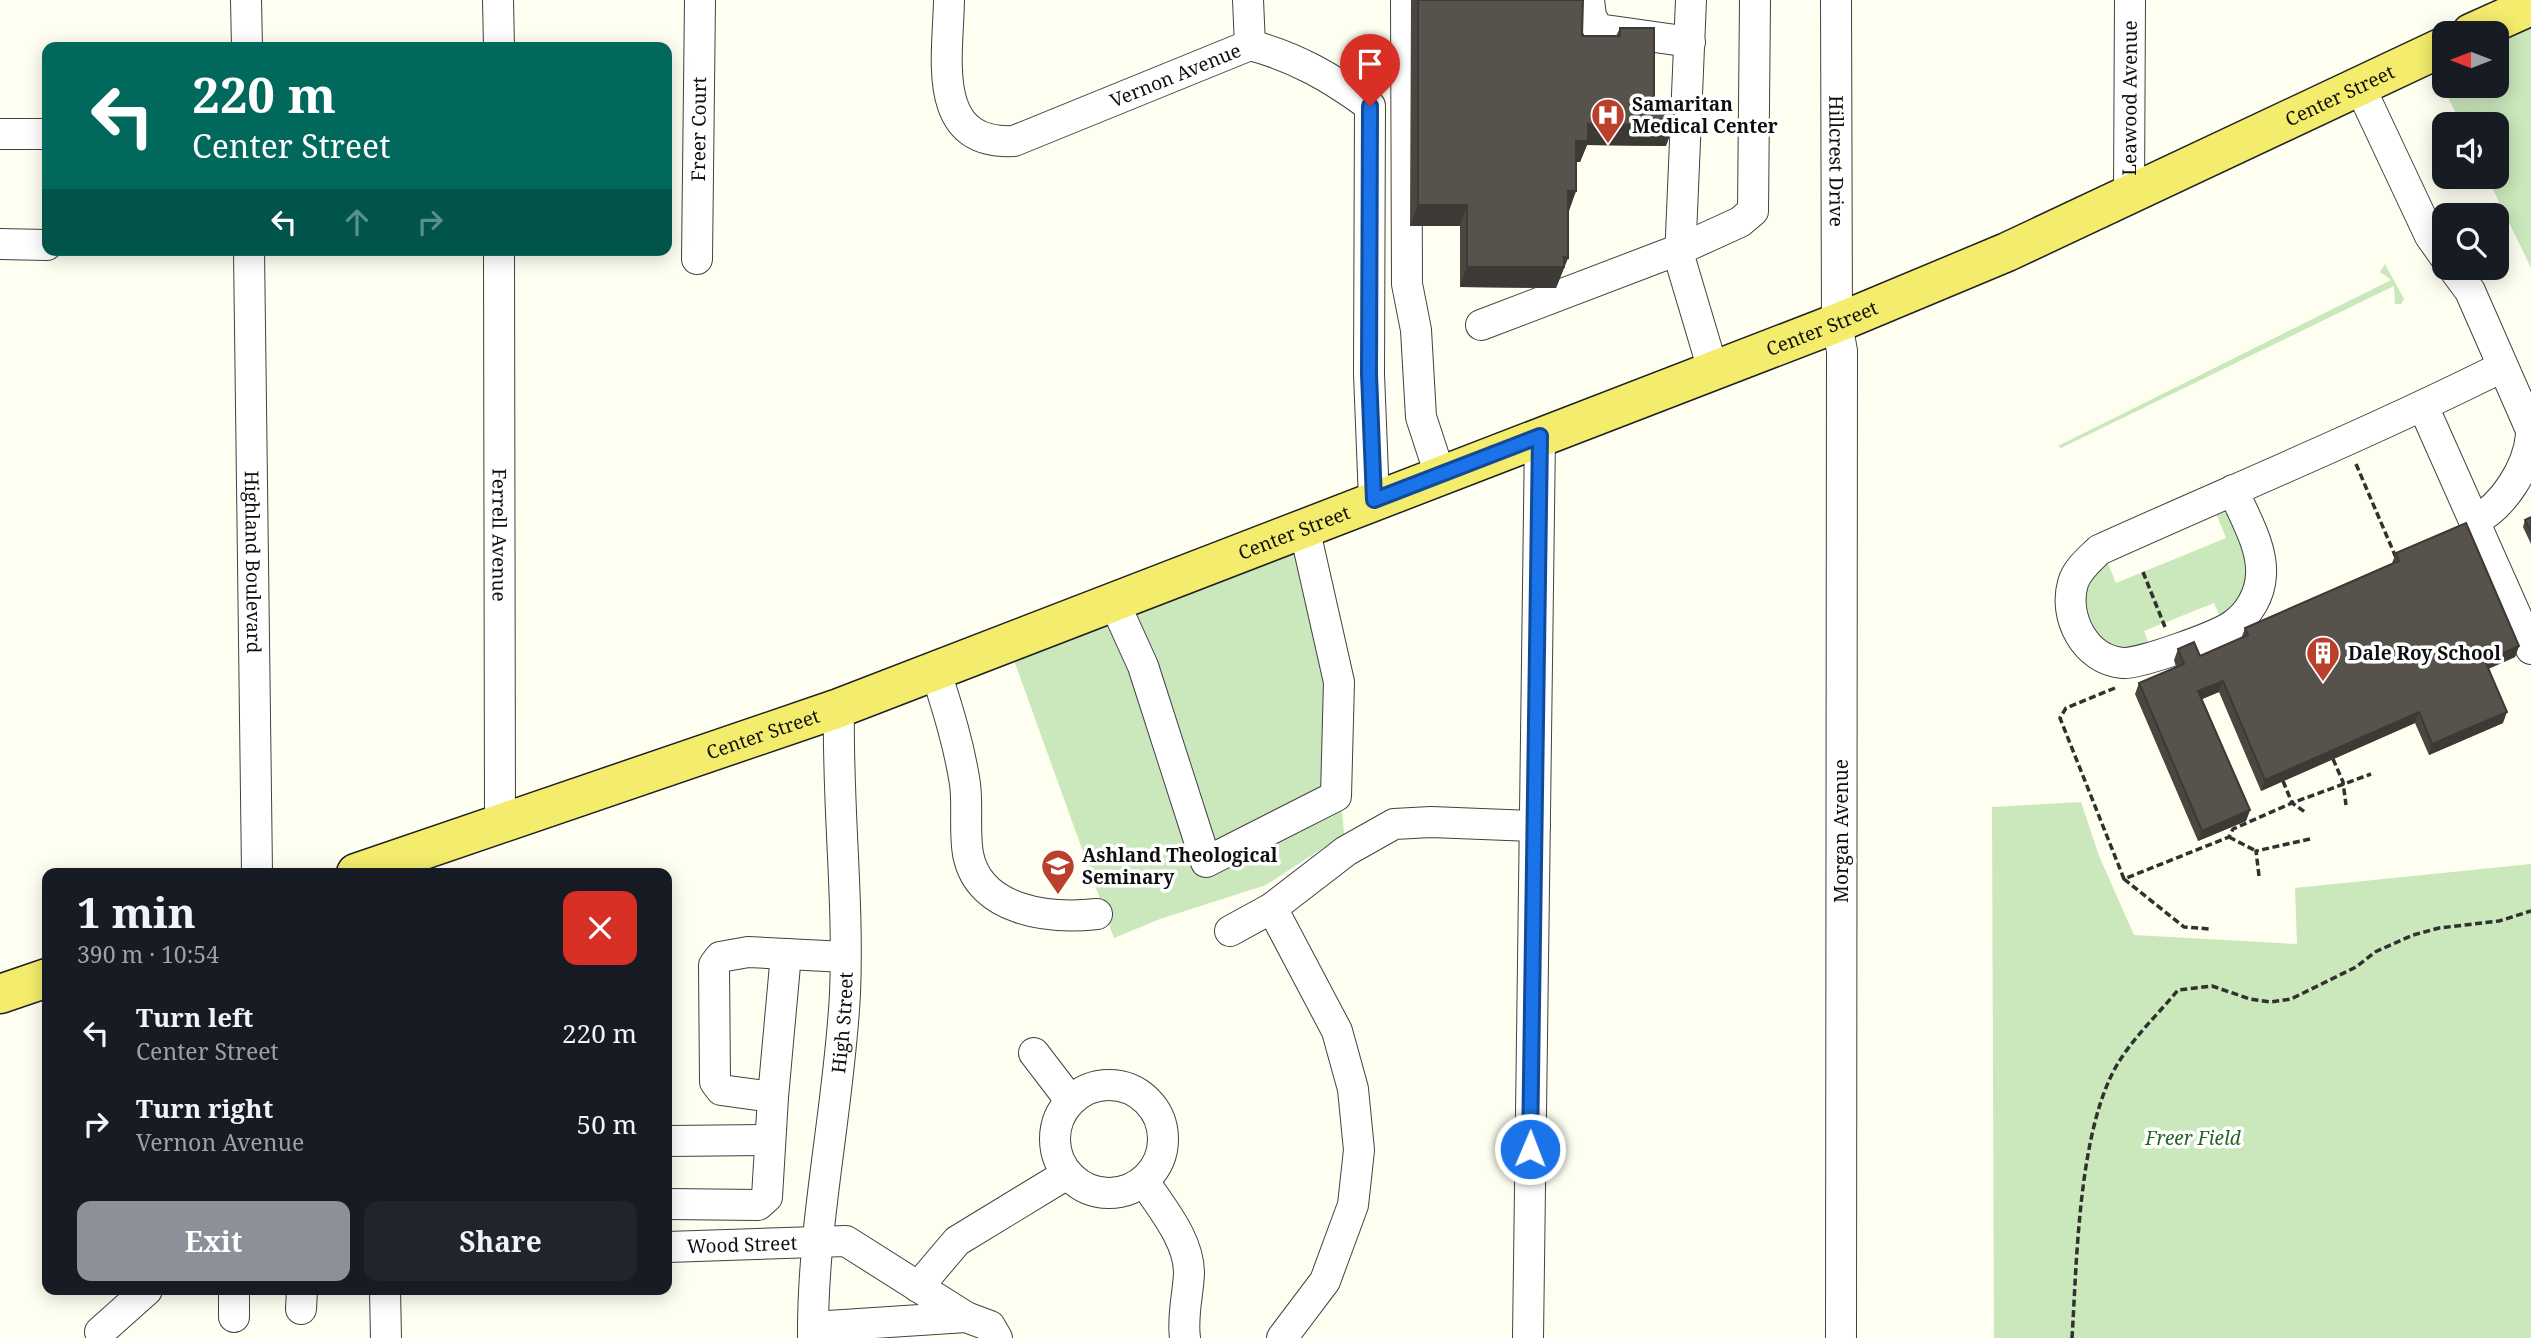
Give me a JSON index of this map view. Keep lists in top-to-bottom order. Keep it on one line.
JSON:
{"streets":{"main road":["Center Street"],"street":["Vernon Avenue","Leawood Avenue","Freer Court","Hillcrest Drive","Ferrell Avenue","Highland Boulevard","Morgan Avenue","High Street","Wood Street"]},"crossings":[["Vernon Avenue","Center Street"],["Center Street","Leawood Avenue"],["Center Street","Hillcrest Drive"],["Center Street","Ferrell Avenue"],["Center Street","Morgan Avenue"],["Center Street","High Street"],["Hillcrest Drive","Morgan Avenue"],["High Street","Wood Street"]],"parks":["Freer Field"],"places":{"hospital":["Samaritan Medical Center"],"building":["Dale Roy School"],"school or university":["Ashland Theological Seminary"]},"north":"left","page":{"turn":["220 m","Center Street"],"heading":["1 min","390 m · 10:54"],"list":[{"name":"Turn left","note":"Center Street","value":"220 m"},{"name":"Turn right","note":"Vernon Avenue","value":"50 m"}],"buttons":["Exit","Share"]}}
